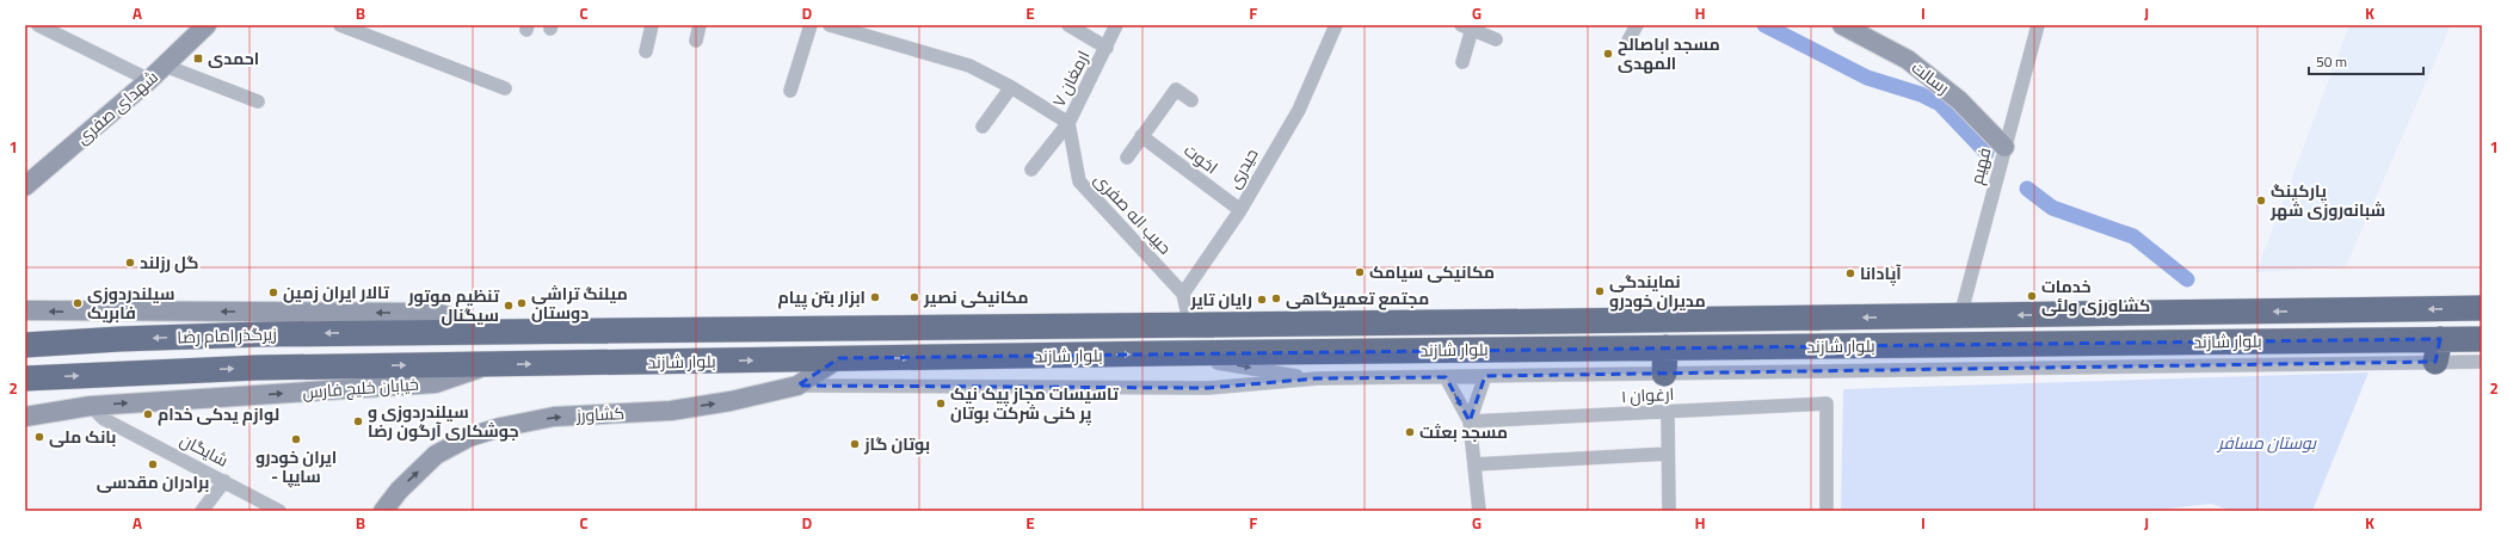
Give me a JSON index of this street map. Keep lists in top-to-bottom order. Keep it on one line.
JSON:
{"streets":{"highway":["زیرگذر امام رضا","بلوار شازند"],"street":["رسالت","ارمغان ۷","شهدای صفری","اخوت","فهیم","حیدری","حبیب اله صفری","خیابان خلیج فارس","ارغوان ۱","کشاورز","شایگان"]},"crossings":[["رسالت","فهیم"],["ارمغان ۷","حبیب اله صفری"],["اخوت","حیدری"],["فهیم","بلوار شازند"],["حیدری","حبیب اله صفری"],["زیرگذر امام رضا","بلوار شازند"],["بلوار شازند","خیابان خلیج فارس"],["بلوار شازند","کشاورز"],["خیابان خلیج فارس","شایگان"]],"parks":["بوستان مسافر"],"places":{"other":["مسجد اباصالح المهدی","پارکینگ شبانه‌روزی شهر","گل رزلند","مکانیکی سیامک","آپادانا","نمایندگی مدیران خودرو","تالار ایران زمین","خدمات کشاورزی ولئی","ابزار بتن پیام","مکانیکی نصیر","مجتمع تعمیرگاهی","رایان تایر","سیلندردوزی فابریک","میلنگ تراشی دوستان","تنظیم موتور سیگنال","تاسیسات مجاز پیک نیک پر کنی شرکت بوتان","لوازم یدکی خدام","سیلندردوزی و جوشکاری آرگون رضا","مسجد بعثت","بانک ملی","ایران خودرو - سایپا","بوتان گاز","برادران مقدسی"],"transit":["احمدی"]},"scale_bar":"50 m","grid":{"columns":["A","B","C","D","E","F","G","H","I","J","K"],"rows":["1","2"]}}
